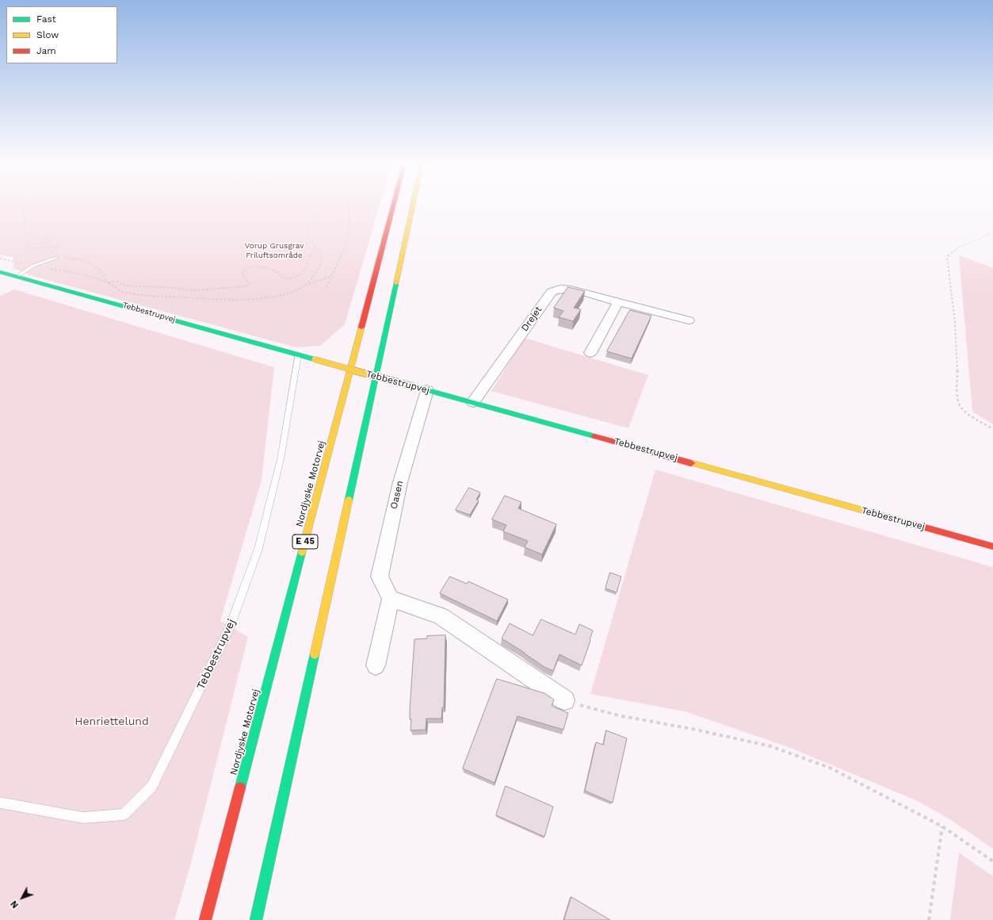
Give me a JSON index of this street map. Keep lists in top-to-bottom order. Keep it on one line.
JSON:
{"streets":{"main road":["Tebbestrupvej","Nordjyske Motorvej","E 45"],"street":["Drejet","Oasen"]},"crossings":[["Tebbestrupvej","Drejet"],["Tebbestrupvej","Oasen"]],"parks":["Vorup Grusgrav Friluftsområde","Henriettelund"],"legend":["Fast","Slow","Jam"],"north":"bottom left"}
